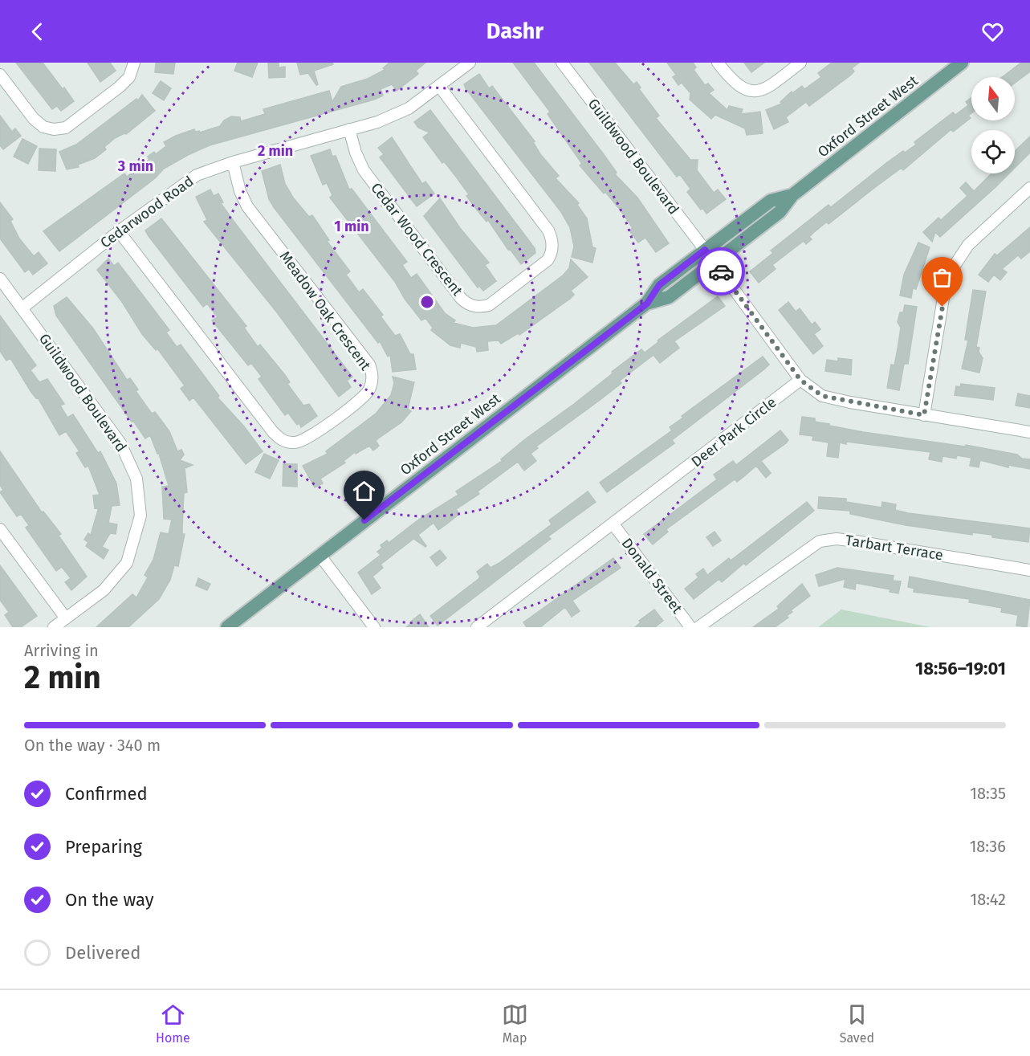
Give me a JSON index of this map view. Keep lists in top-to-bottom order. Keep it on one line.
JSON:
{"streets":{"main road":["Oxford Street West"],"street":["Guildwood Boulevard","Cedarwood Road","Cedar Wood Crescent","Meadow Oak Crescent","Deer Park Circle","Tarbart Terrace","Donald Street"]},"crossings":[["Oxford Street West","Guildwood Boulevard"],["Guildwood Boulevard","Cedarwood Road"],["Guildwood Boulevard","Deer Park Circle"],["Cedarwood Road","Cedar Wood Crescent"],["Cedarwood Road","Meadow Oak Crescent"],["Deer Park Circle","Donald Street"]],"north":"top","page":{"header":"Dashr","heading":["2 min","Arriving in","18:56–19:01"],"bar":"On the way · 340 m","list":[["Confirmed","18:35"],["Preparing","18:36"],["On the way","18:42"],"Delivered"],"tabs":["Home","Map","Saved"]},"rings":["2 min","3 min","1 min"]}
